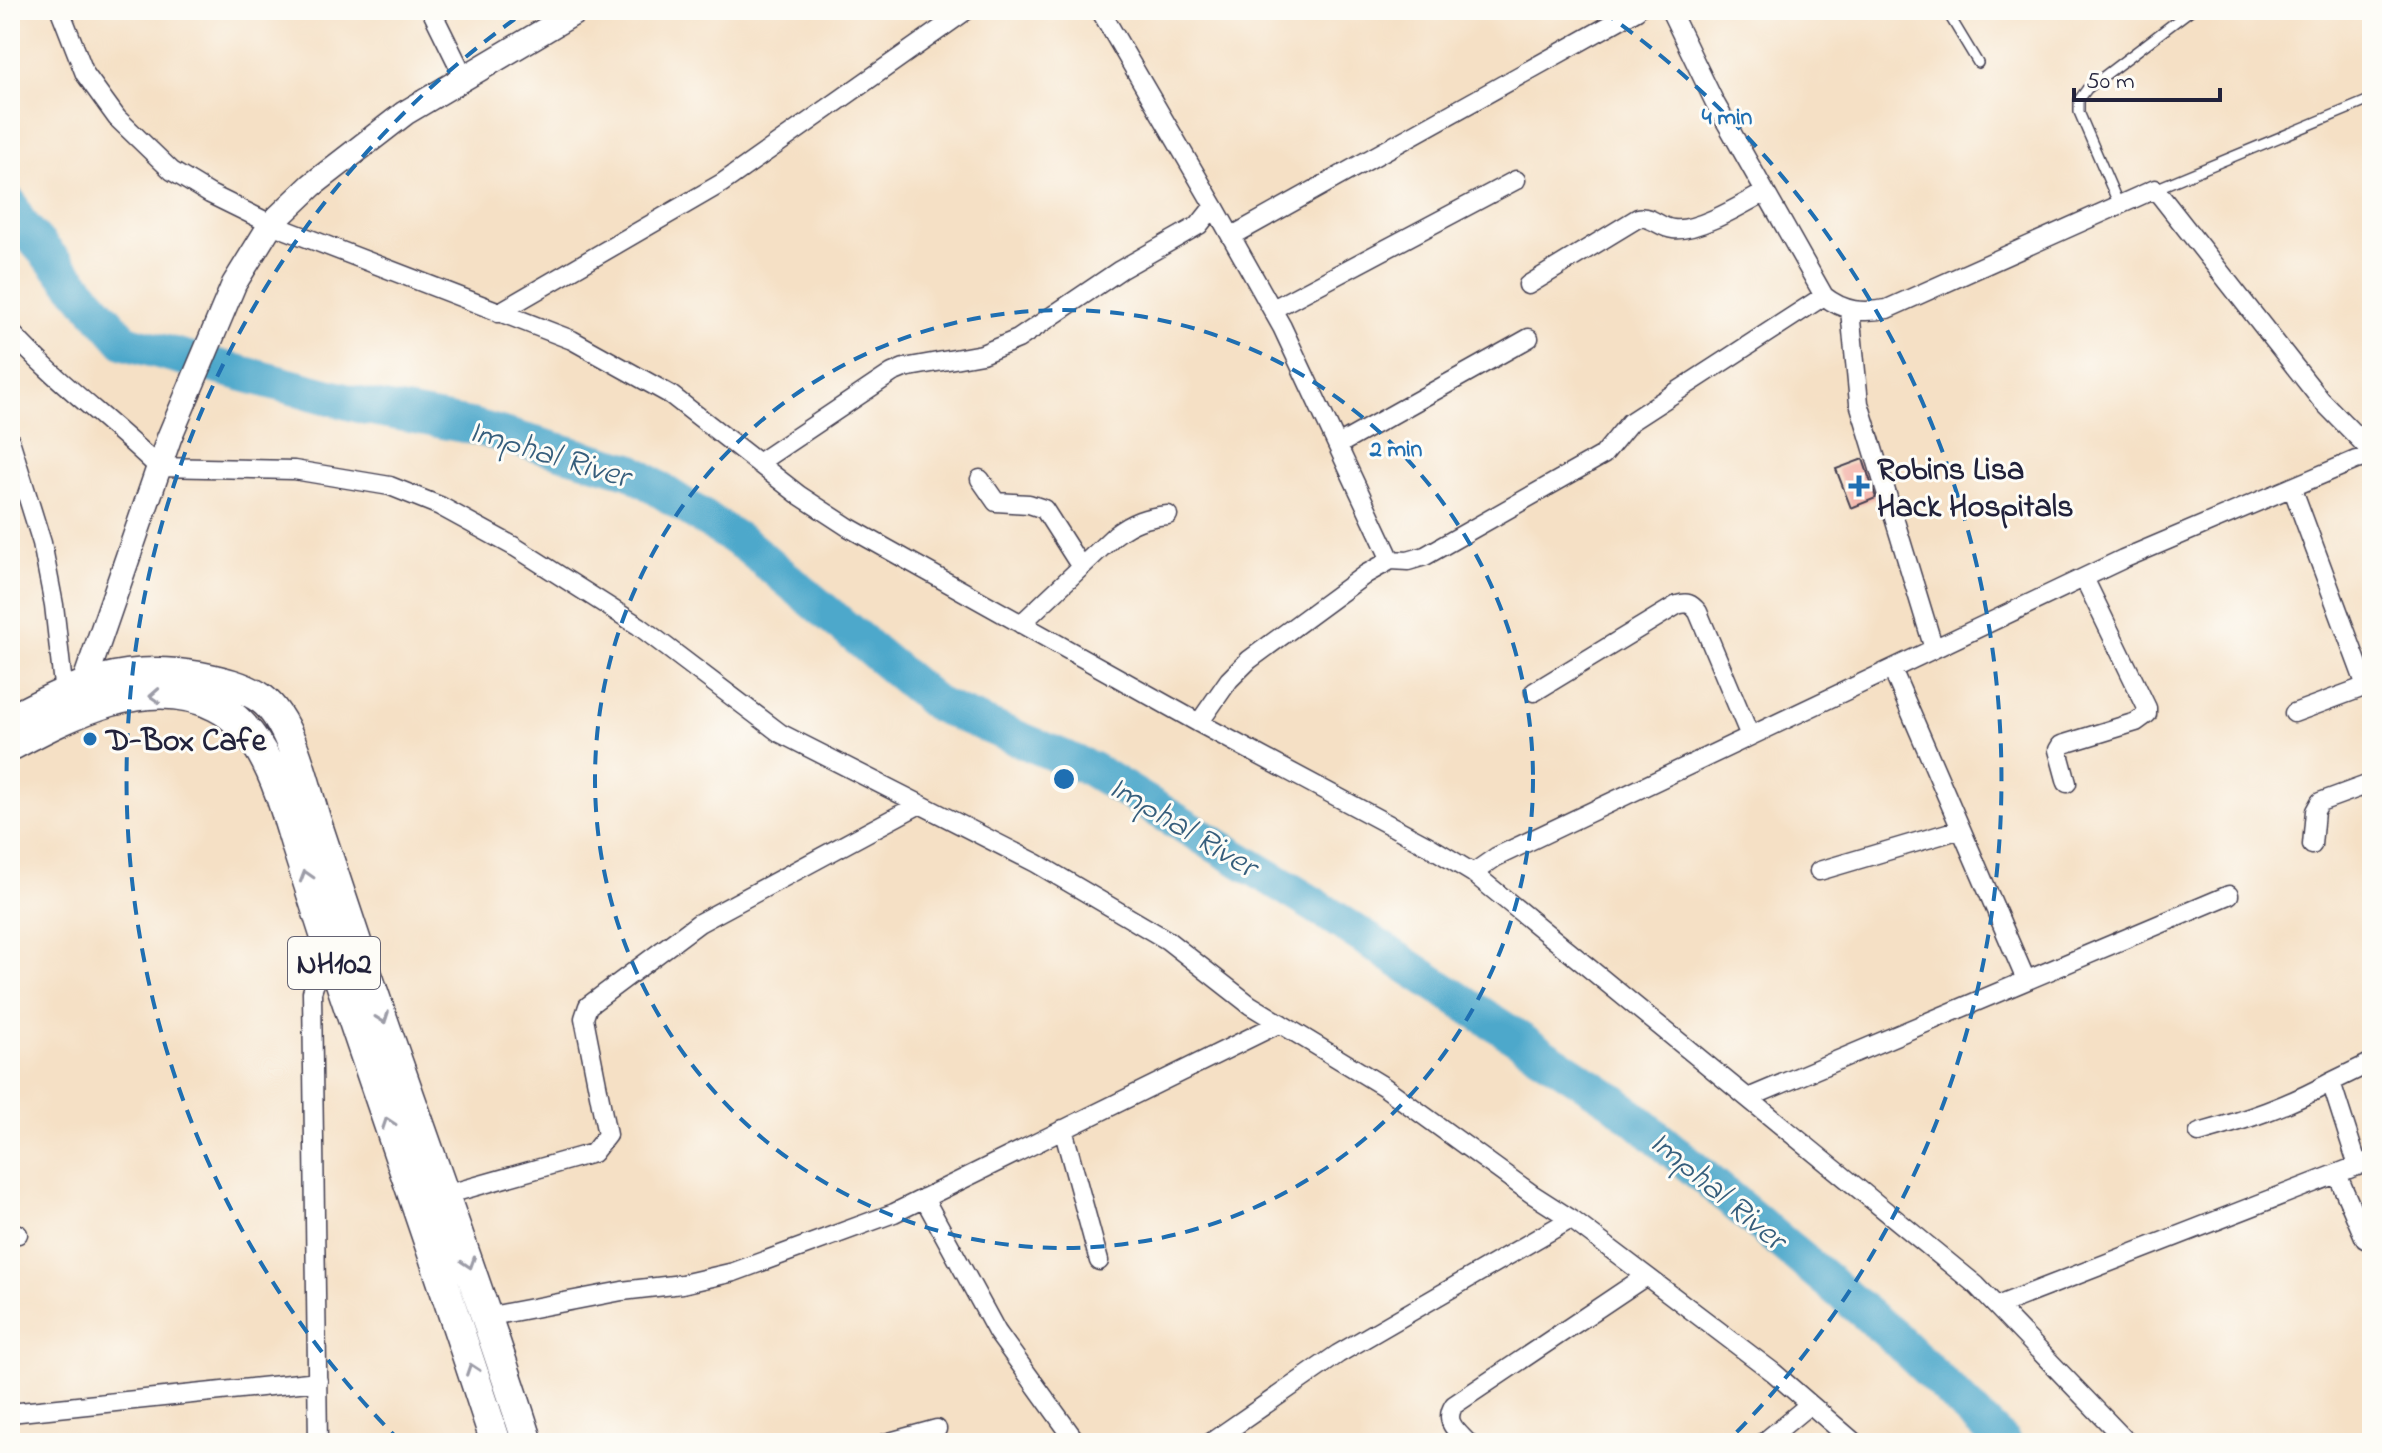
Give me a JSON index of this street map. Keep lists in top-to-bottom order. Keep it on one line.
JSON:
{"streets":{"highway":["NH102"]},"water":["Imphal River"],"places":{"health":["Robins Lisa Hack Hospitals"],"other":["D-Box Cafe"]},"scale_bar":"50 m","rings":["4 min","2 min"]}
